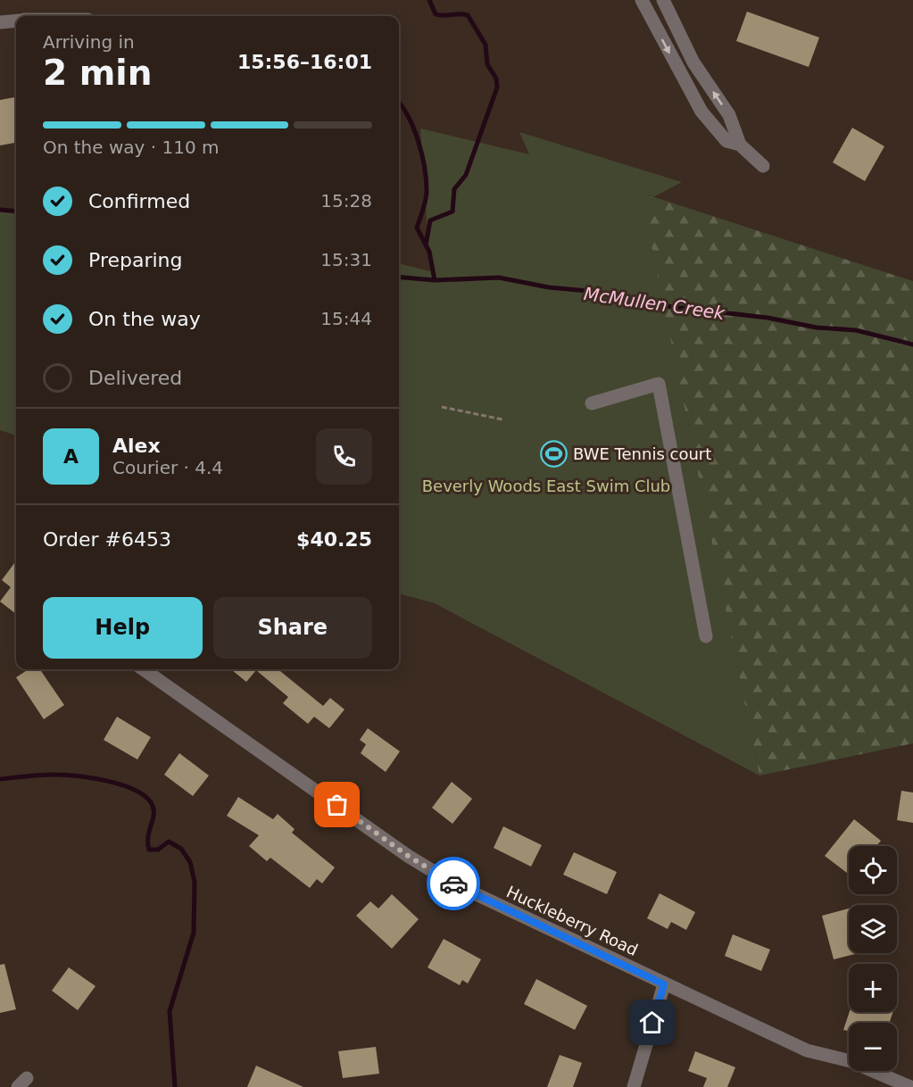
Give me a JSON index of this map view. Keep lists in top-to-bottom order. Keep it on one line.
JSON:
{"streets":{"street":["Huckleberry Road"]},"water":["McMullen Creek"],"parks":["Beverly Woods East Swim Club"],"places":{"sports":["BWE Tennis court"]},"page":{"heading":["2 min","Arriving in","15:56–16:01"],"panel":["Alex","Courier · 4.4","Order #6453","$40.25"],"bar":"On the way · 110 m","list":[["Confirmed","15:28"],["Preparing","15:31"],["On the way","15:44"],"Delivered"],"round":"A","buttons":["Help","Share"],"map_buttons":["+","−"]}}
